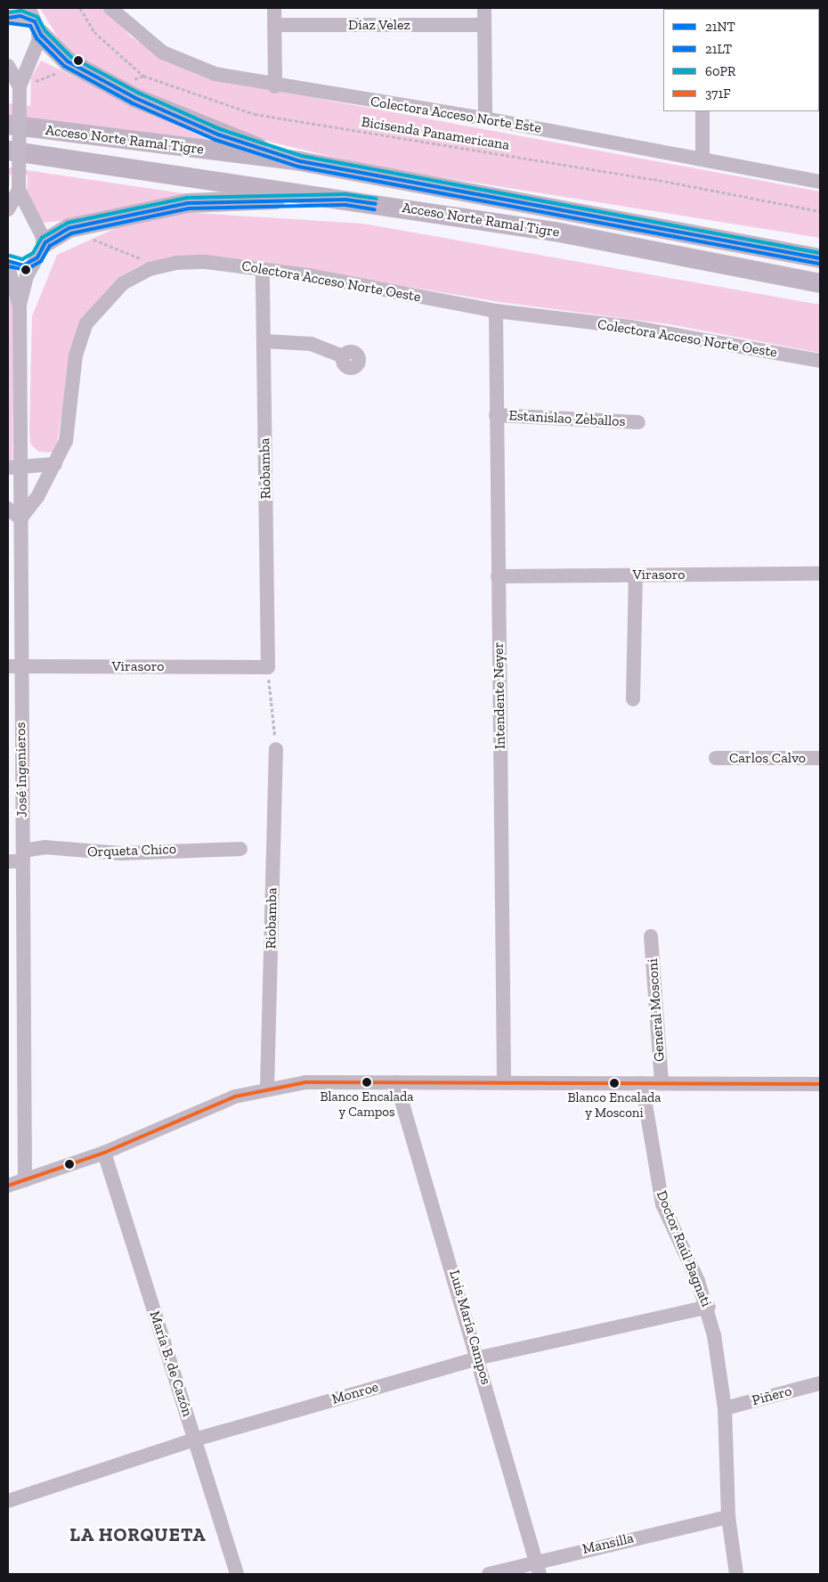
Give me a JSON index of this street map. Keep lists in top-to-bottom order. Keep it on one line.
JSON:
{"streets":{"highway":["Acceso Norte Ramal Tigre"],"street":["Díaz Velez","Colectora Acceso Norte Este","Colectora Acceso Norte Oeste","Estanislao Zeballos","Riobamba","Virasoro","Intendente Neyer","Carlos Calvo","José Ingenieros","Orqueta Chico","General Mosconi","Doctor Raúl Bagnati","Luis María Campos","María B. de Cazón","Monroe","Piñero","Mansilla"],"path":["Bicisenda Panamericana"]},"crossings":[["Colectora Acceso Norte Oeste","Riobamba"],["Colectora Acceso Norte Oeste","Intendente Neyer"],["Colectora Acceso Norte Oeste","José Ingenieros"],["Estanislao Zeballos","Intendente Neyer"],["Riobamba","Virasoro"],["Virasoro","Intendente Neyer"],["Virasoro","José Ingenieros"],["José Ingenieros","Orqueta Chico"],["Doctor Raúl Bagnati","Monroe"],["Doctor Raúl Bagnati","Piñero"],["Doctor Raúl Bagnati","Mansilla"],["Luis María Campos","Monroe"],["Luis María Campos","Mansilla"],["María B. de Cazón","Monroe"]],"districts":["LA HORQUETA"],"places":["Blanco Encalada y Campos","Blanco Encalada y Mosconi"],"lines":["transit line 60PR","transit line 21NT","transit line 21LT","transit line 371F"],"legend":["21NT","21LT","60PR","371F"]}
